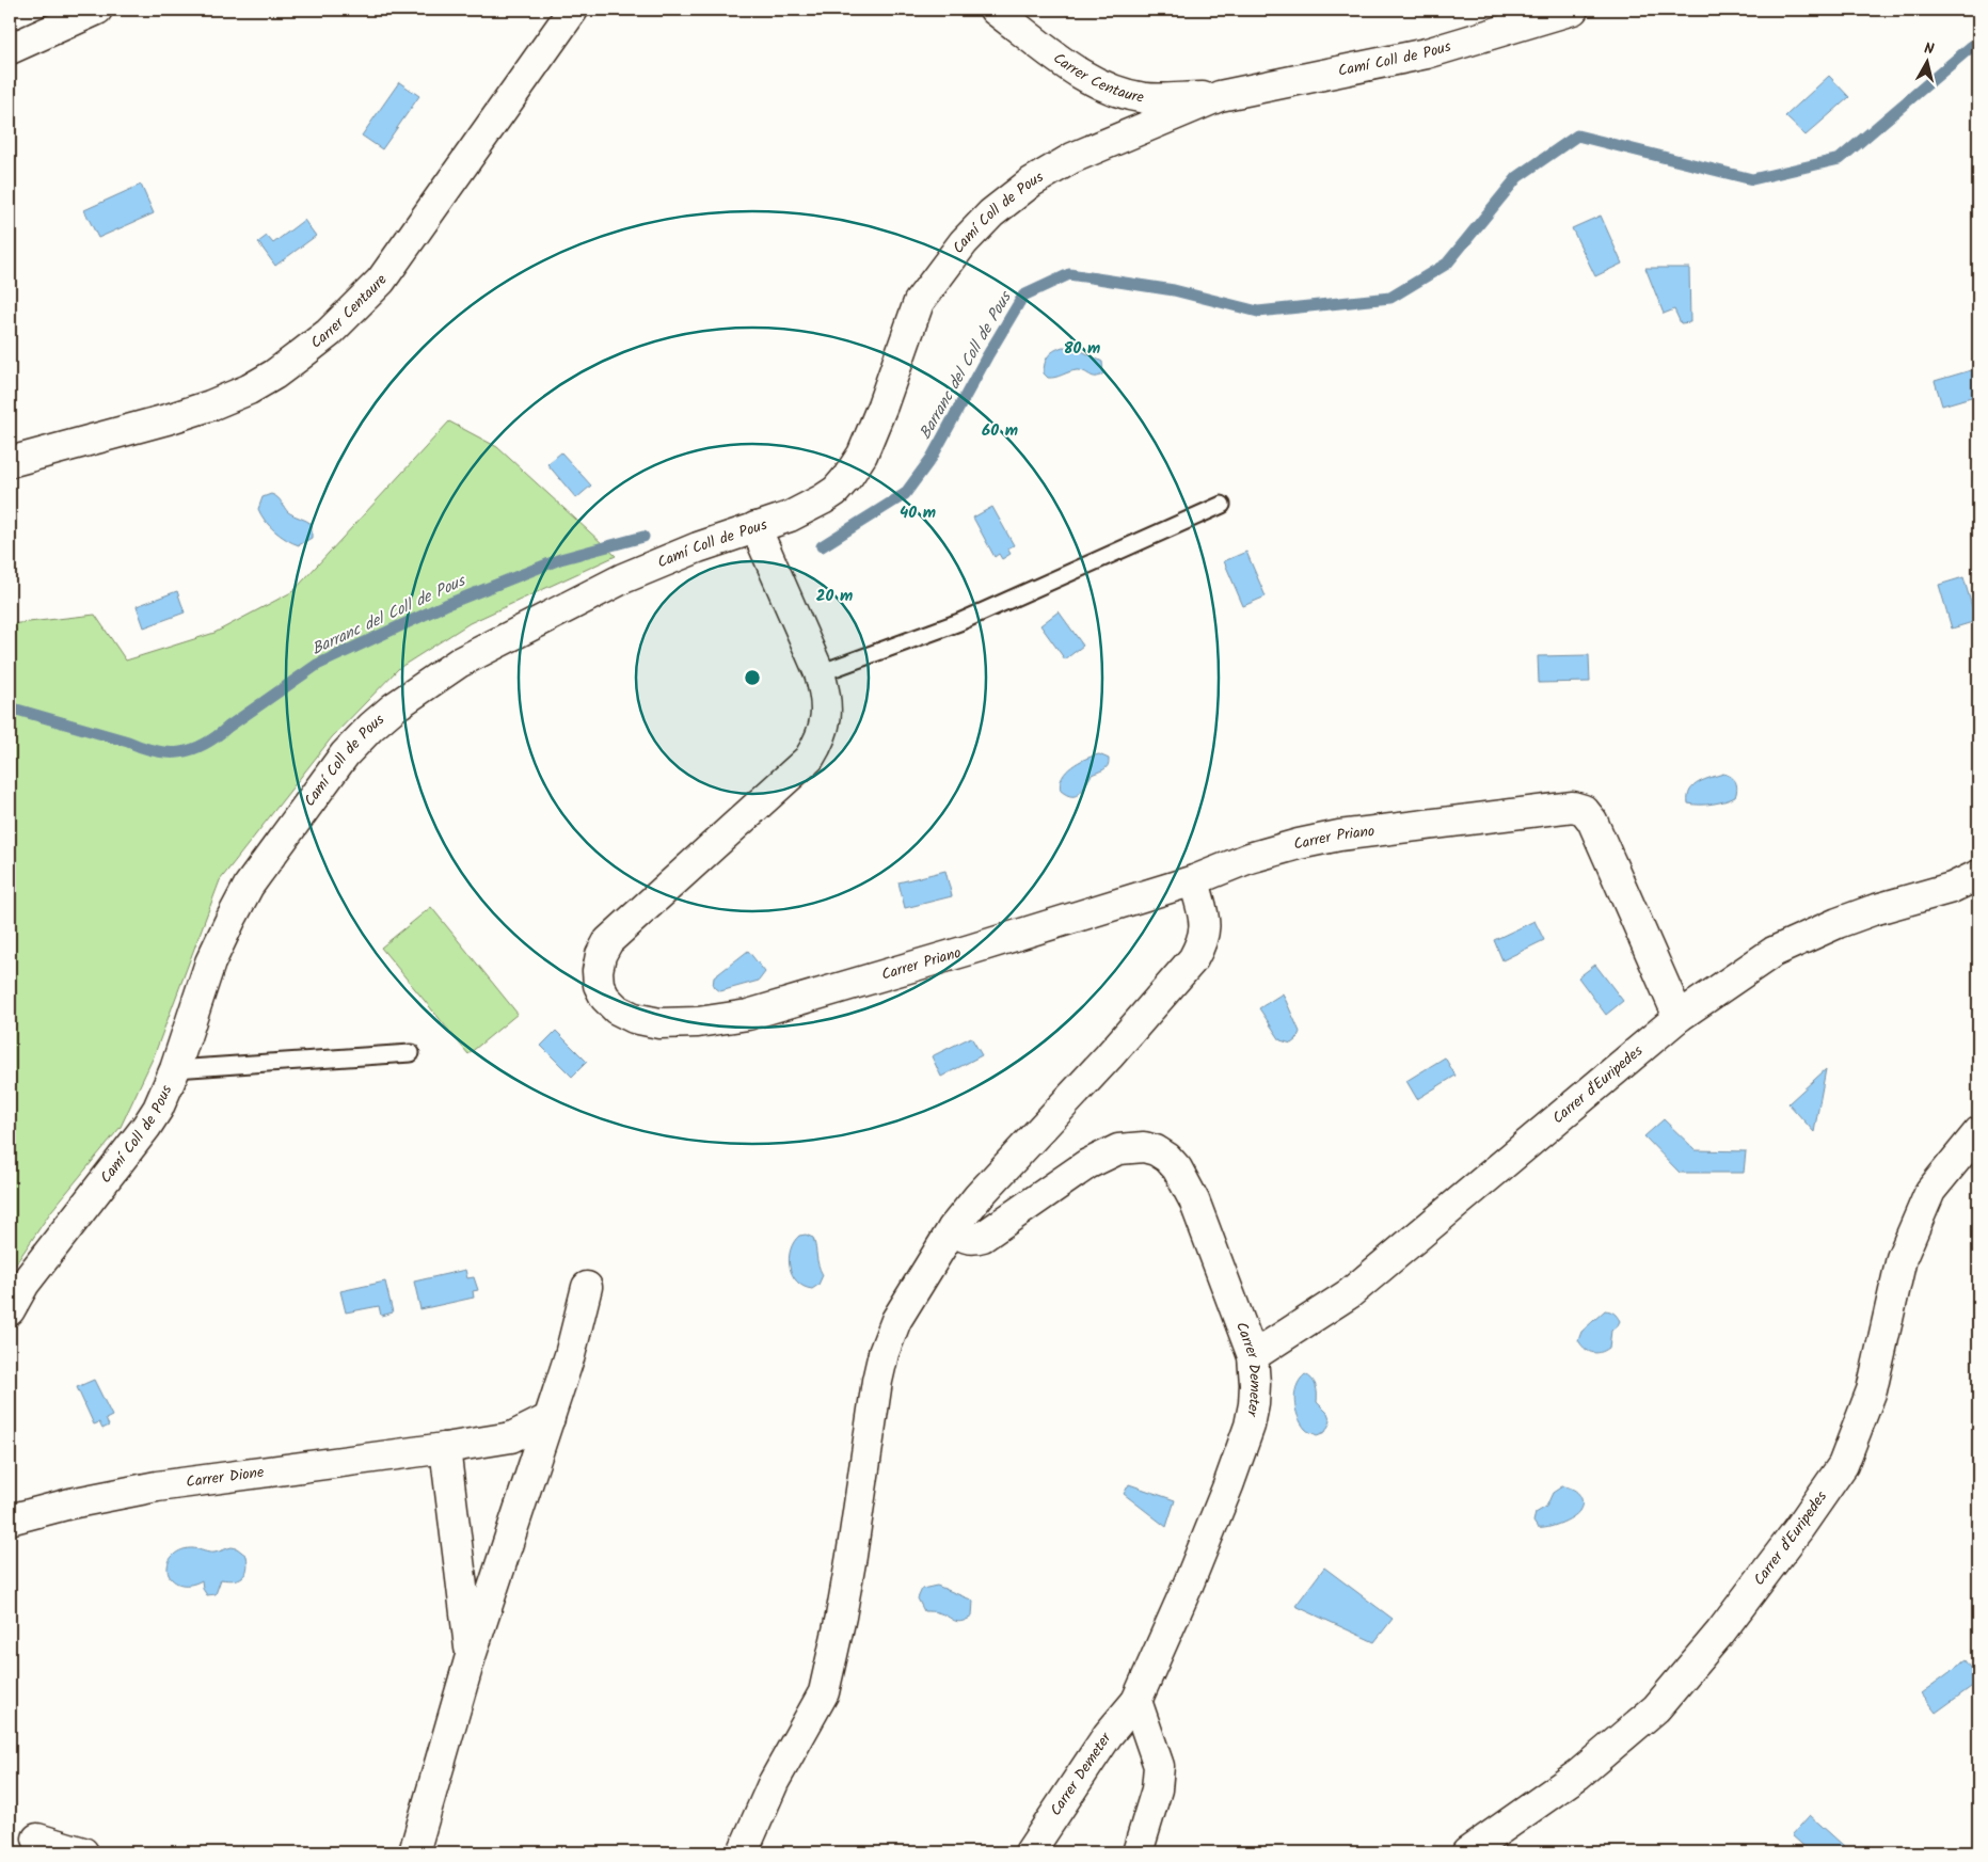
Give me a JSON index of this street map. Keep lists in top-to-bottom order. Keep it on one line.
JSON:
{"streets":{"street":["Camí Coll de Pous","Carrer Centaure","Carrer Priano","Carrer d'Euripedes","Carrer Demeter","Carrer Dione"]},"crossings":[["Camí Coll de Pous","Carrer Centaure"],["Camí Coll de Pous","Carrer Priano"],["Carrer Priano","Carrer d'Euripedes"],["Carrer d'Euripedes","Carrer Demeter"]],"water":["Barranc del Coll de Pous"],"north":"top","rings":["80 m","60 m","40 m","20 m"]}
